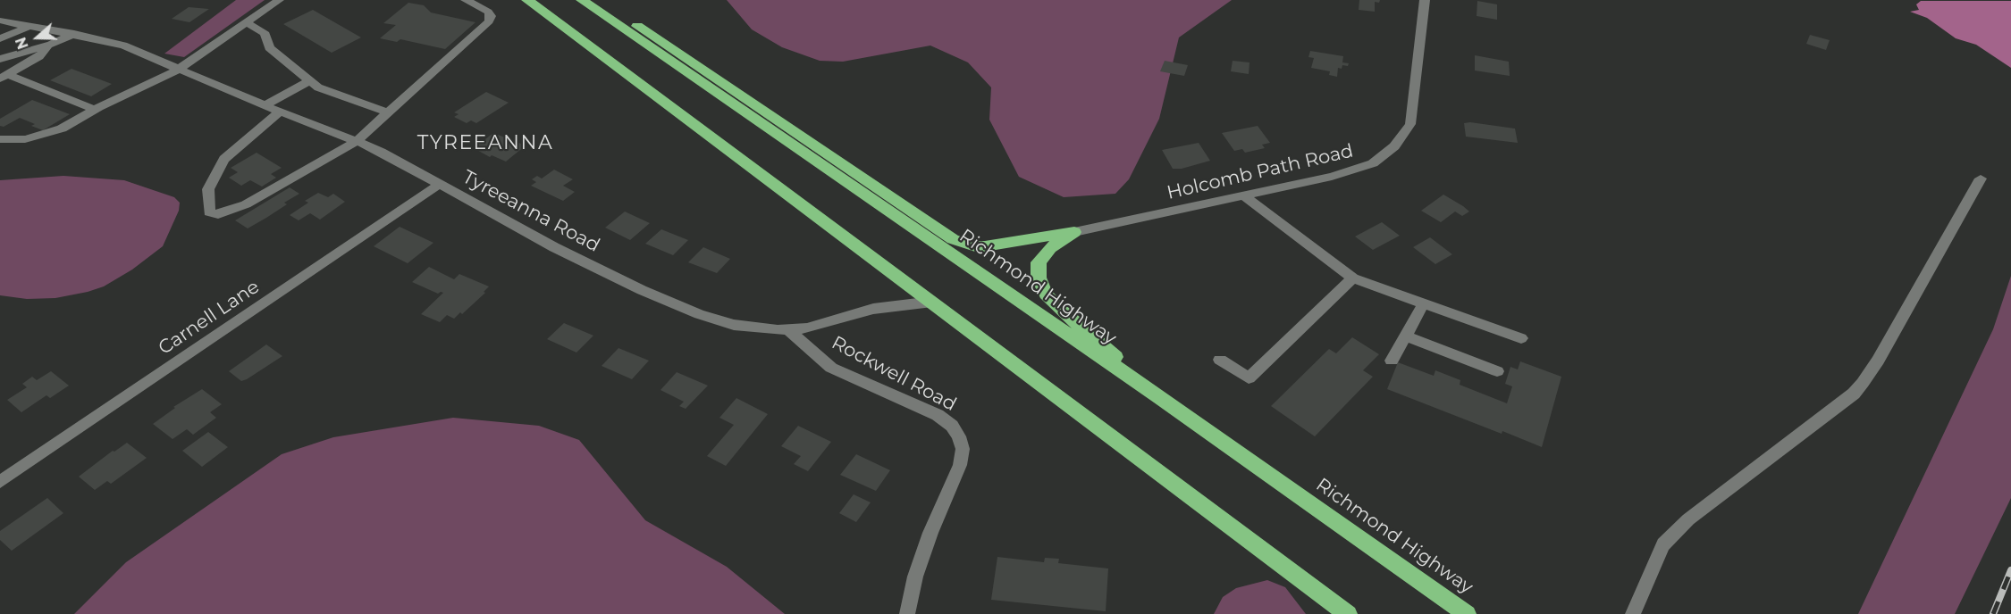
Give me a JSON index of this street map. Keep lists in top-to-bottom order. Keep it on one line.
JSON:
{"streets":{"highway":["Richmond Highway"],"street":["Holcomb Path Road","Tyreeanna Road","Carnell Lane","Rockwell Road"]},"crossings":[["Tyreeanna Road","Carnell Lane"],["Tyreeanna Road","Rockwell Road"]],"districts":["TYREEANNA"],"north":"left"}
